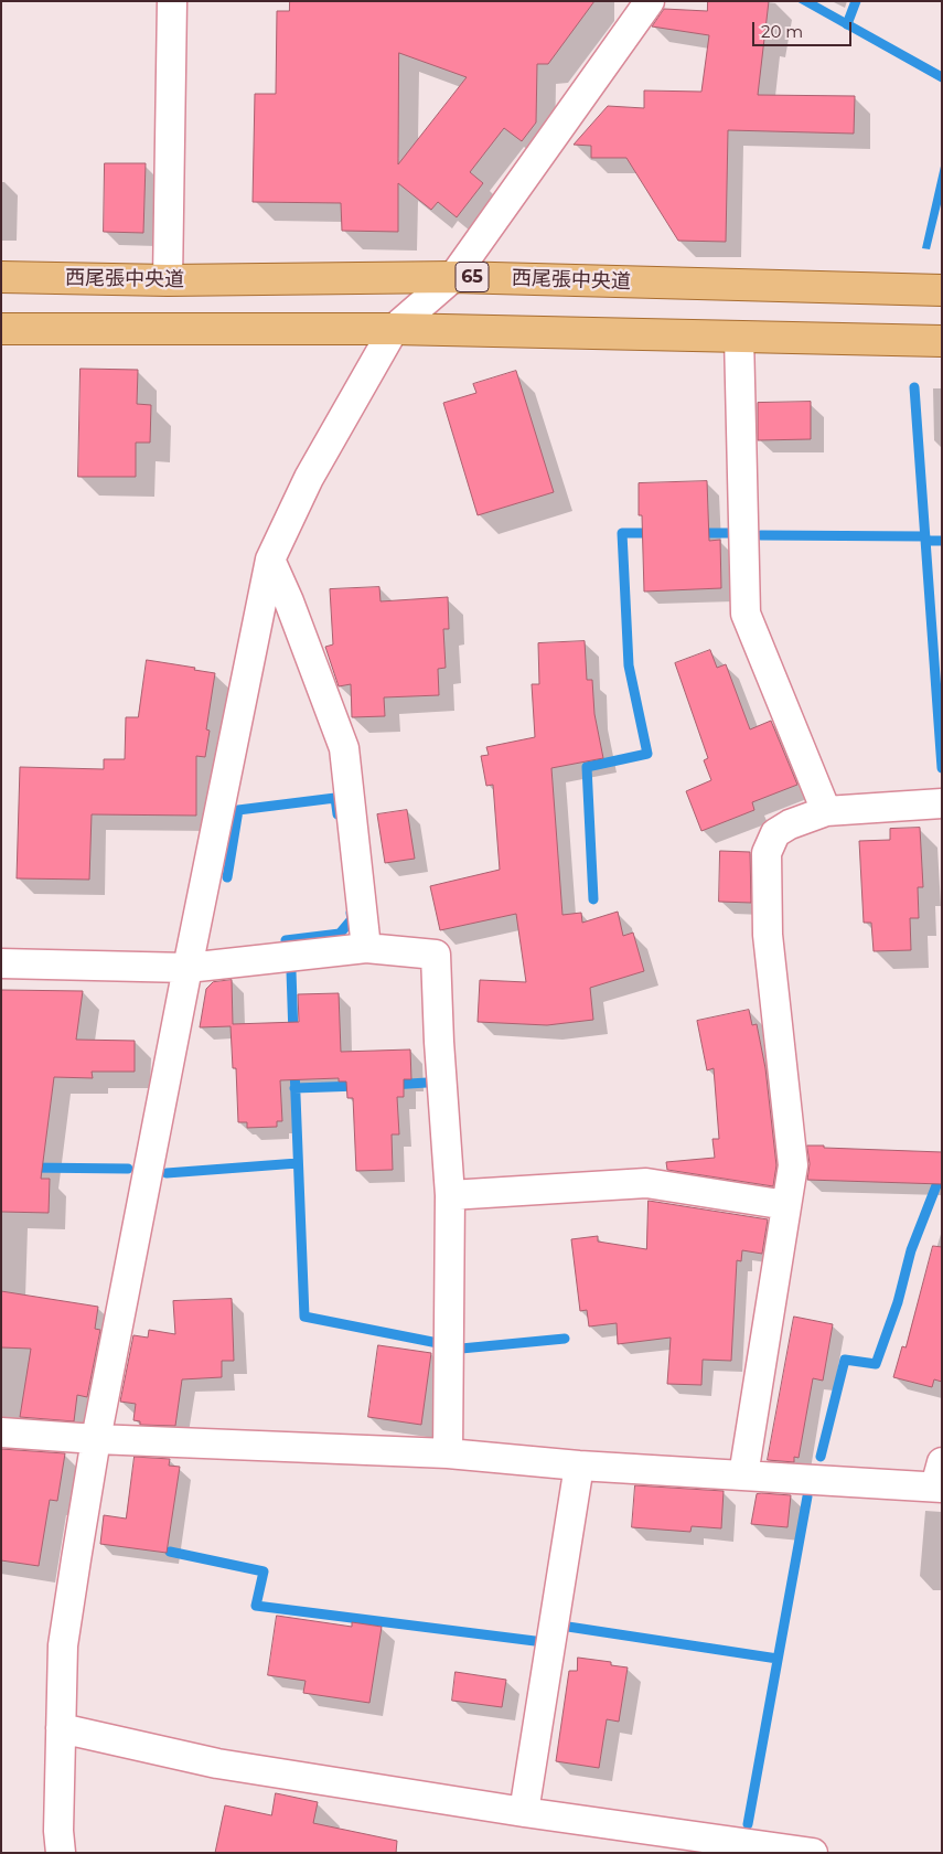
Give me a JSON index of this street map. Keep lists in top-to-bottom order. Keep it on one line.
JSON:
{"streets":{"main road":["65","西尾張中央道"]},"scale_bar":"20 m"}
